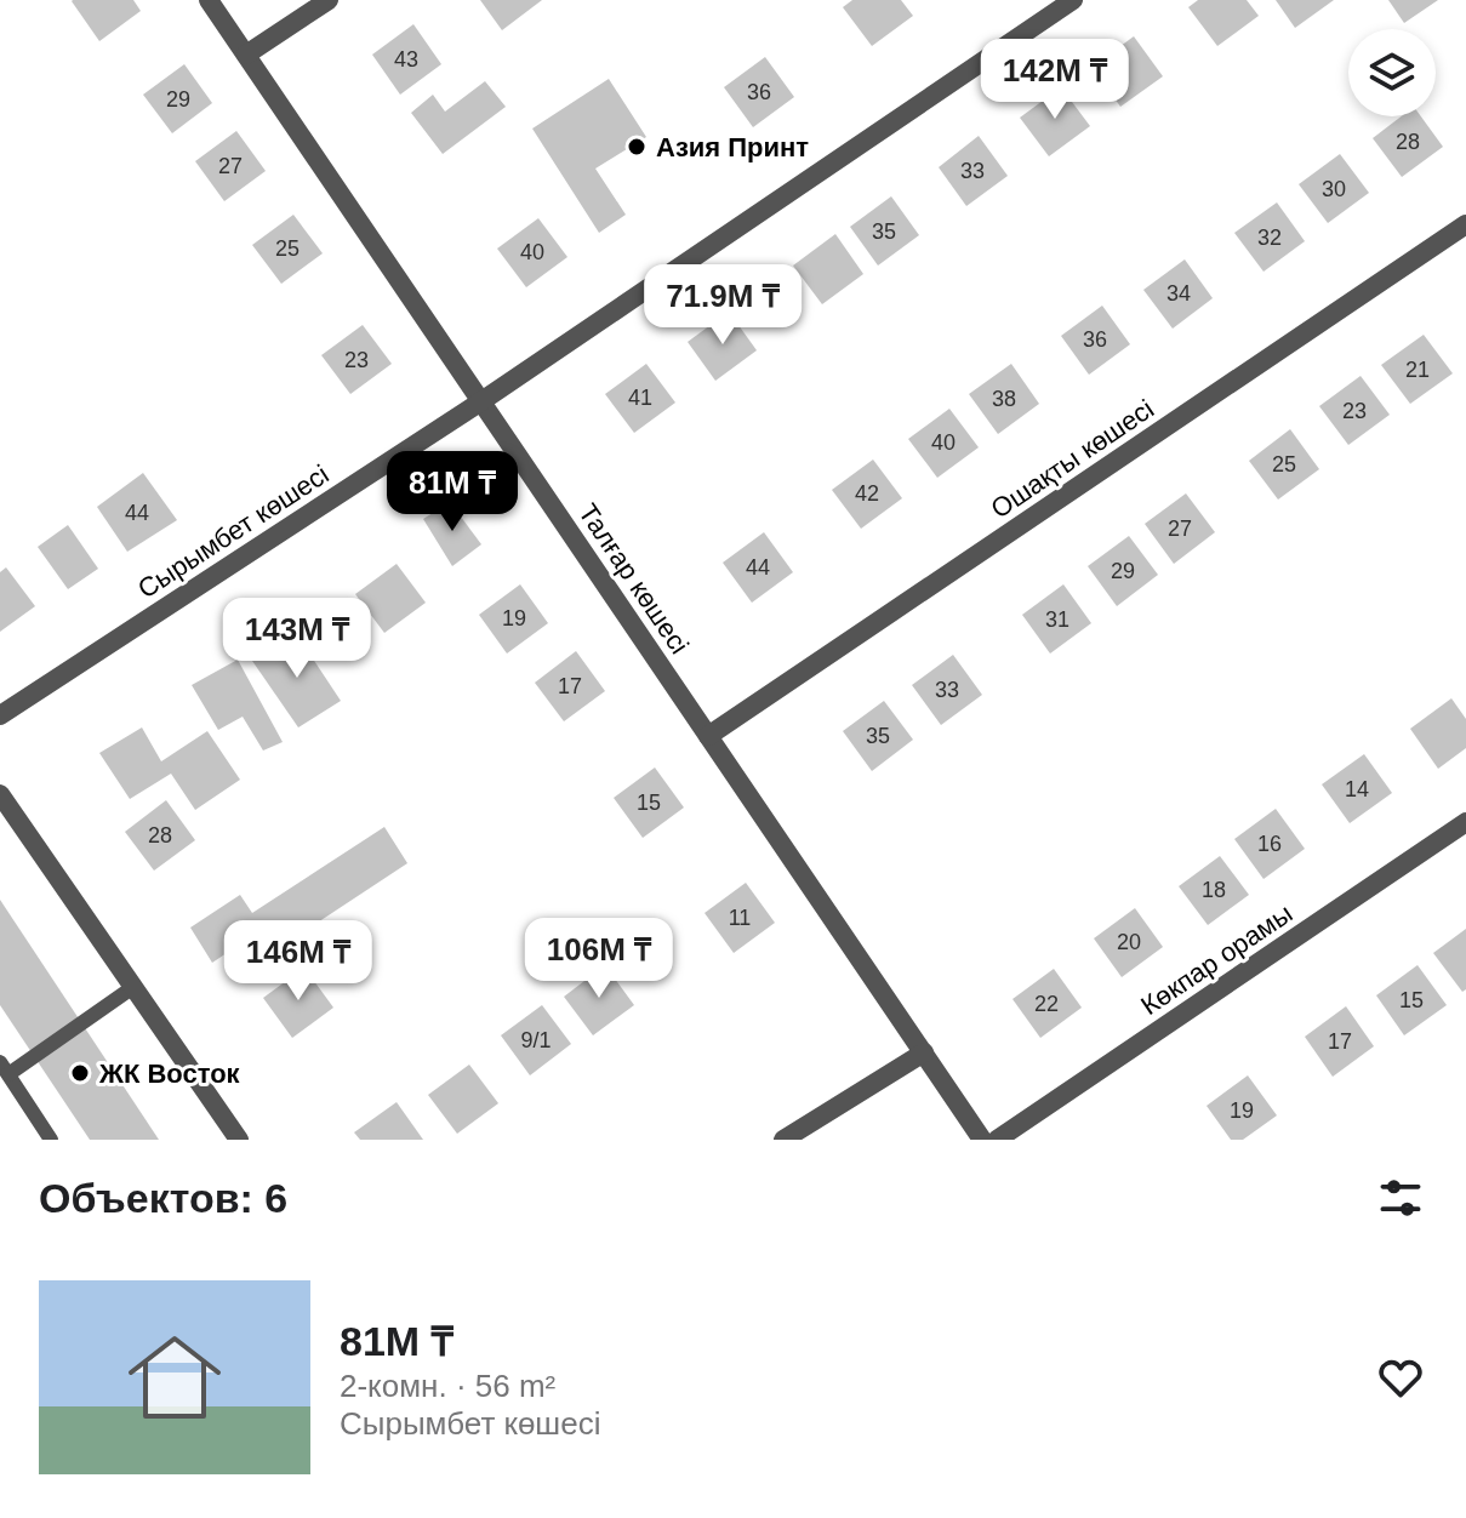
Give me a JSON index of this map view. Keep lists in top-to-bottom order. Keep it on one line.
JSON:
{"streets":{"street":["Ошақты көшесі","Сырымбет көшесі","Талғар көшесі","Көкпар орамы"]},"crossings":[["Ошақты көшесі","Талғар көшесі"],["Сырымбет көшесі","Талғар көшесі"]],"places":["Азия Принт","ЖК Восток"],"house_numbers":["43","36","29","28","27","33","30","35","32","25","40","34","36","23","21","41","38","23","40","25","42","44","27","44","29","19","31","17","33","35","14","15","28","16","18","11","20","15","22","9/1","17","19"],"page":{"price":["142M ₸","71.9M ₸","81M ₸","143M ₸","106M ₸","146M ₸"],"heading":"Объектов: 6","list":[{"name":"81M ₸","note":"2-комн. · 56 m² · Сырымбет көшесі"}]}}
